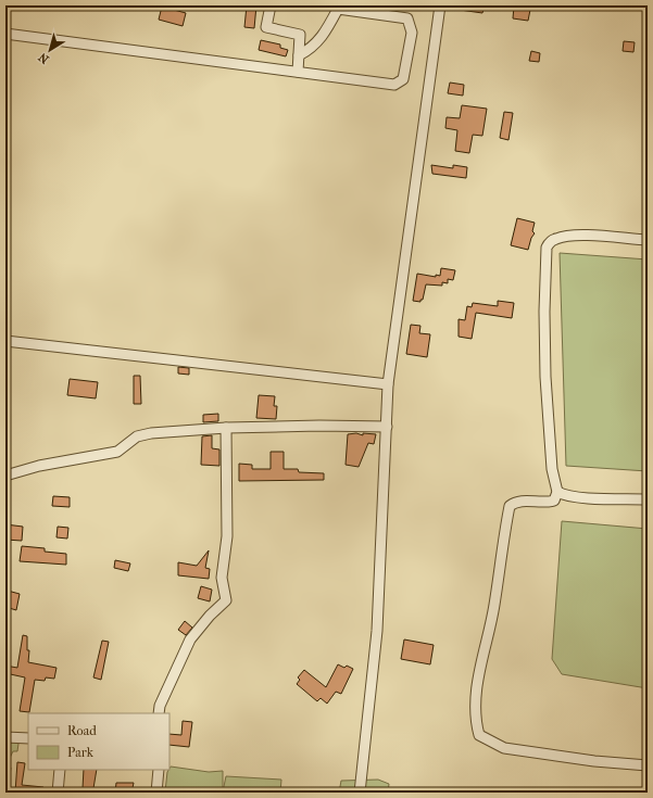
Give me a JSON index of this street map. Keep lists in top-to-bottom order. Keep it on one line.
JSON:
{"legend":["Road","Park"],"north":"bottom left"}
